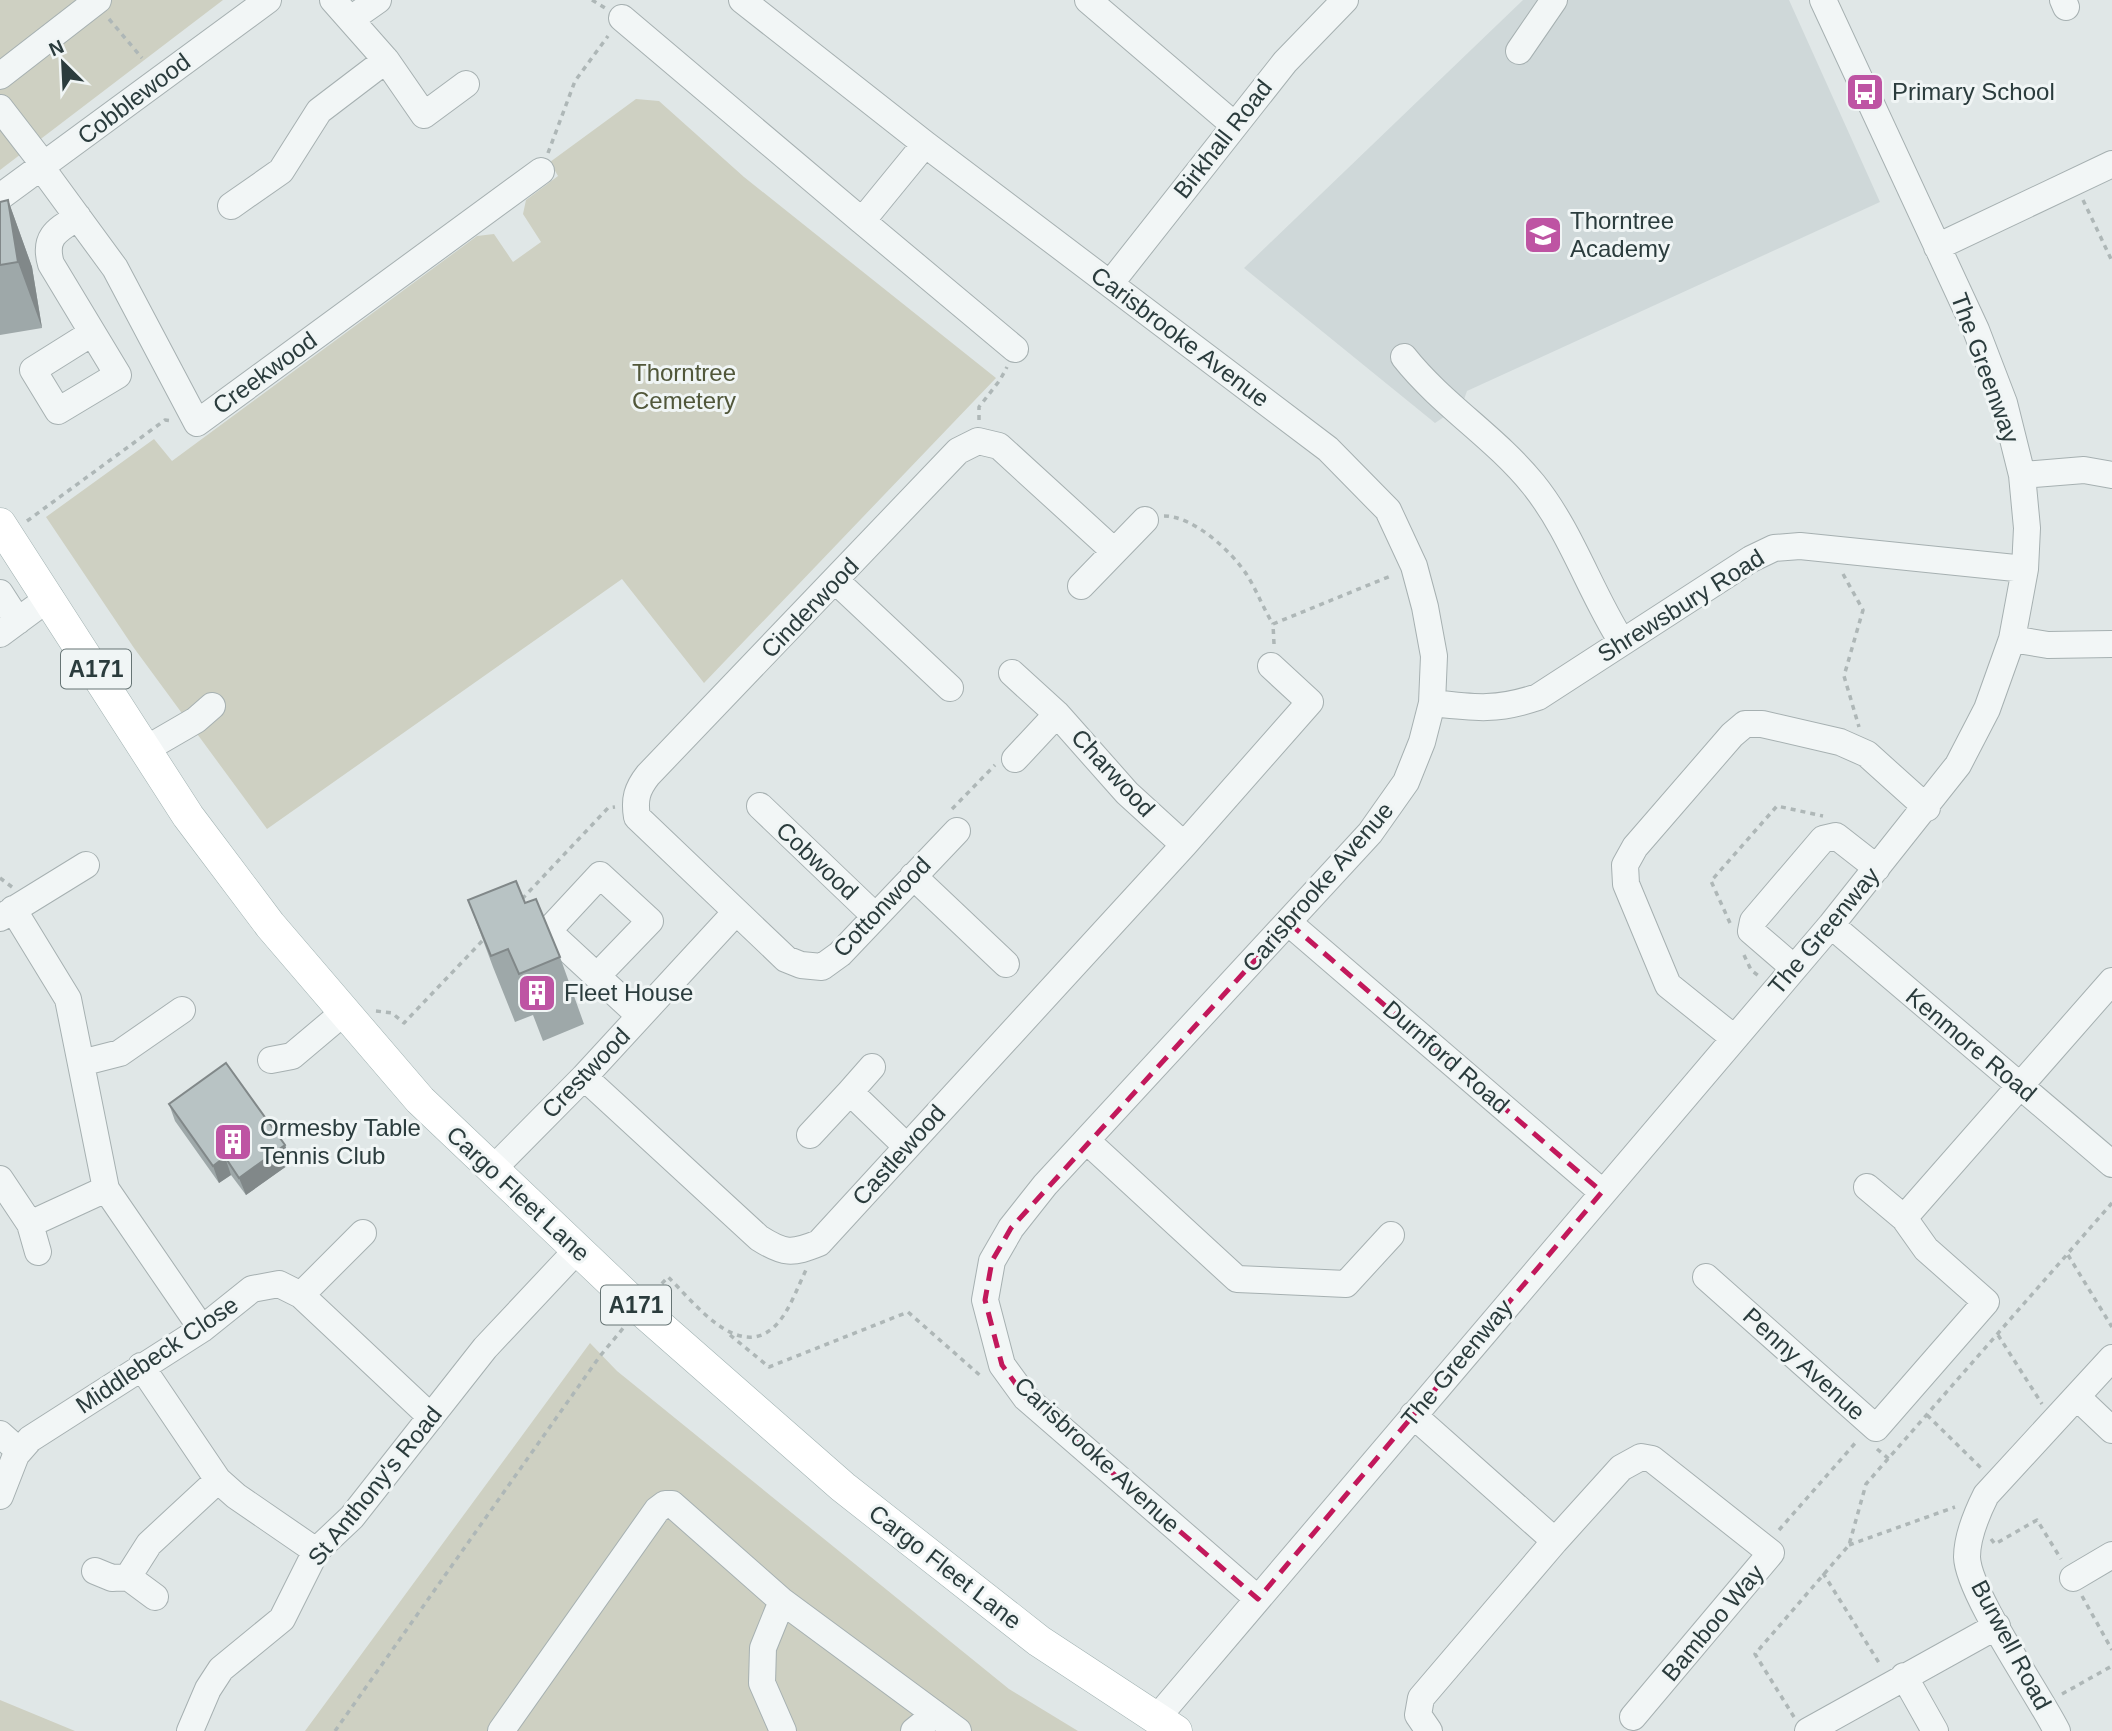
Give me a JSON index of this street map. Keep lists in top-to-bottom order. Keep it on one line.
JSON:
{"streets":{"main road":["A171","Cargo Fleet Lane"],"street":["Cobblewood","Birkhall Road","Carisbrooke Avenue","The Greenway","Creekwood","Shrewsbury Road","Cinderwood","Charwood","Cobwood","Cottonwood","Kenmore Road","Durnford Road","Crestwood","Castlewood","Middlebeck Close","Penny Avenue","St Anthony's Road","Bamboo Way","Burwell Road"]},"crossings":[["Cobblewood","Creekwood"],["Birkhall Road","Carisbrooke Avenue"],["Carisbrooke Avenue","The Greenway"],["Carisbrooke Avenue","Shrewsbury Road"],["Carisbrooke Avenue","Durnford Road"],["The Greenway","Shrewsbury Road"],["The Greenway","Kenmore Road"],["The Greenway","Durnford Road"],["The Greenway","Cargo Fleet Lane"],["Charwood","Castlewood"],["Cobwood","Cottonwood"],["Cottonwood","Crestwood"],["Crestwood","Cargo Fleet Lane"],["Cargo Fleet Lane","St Anthony's Road"],["Middlebeck Close","St Anthony's Road"]],"parks":["Thorntree Cemetery"],"places":{"bus stop":["Primary School"],"school or university":["Thorntree Academy"],"building":["Fleet House","Ormesby Table Tennis Club"]},"north":"top left"}
